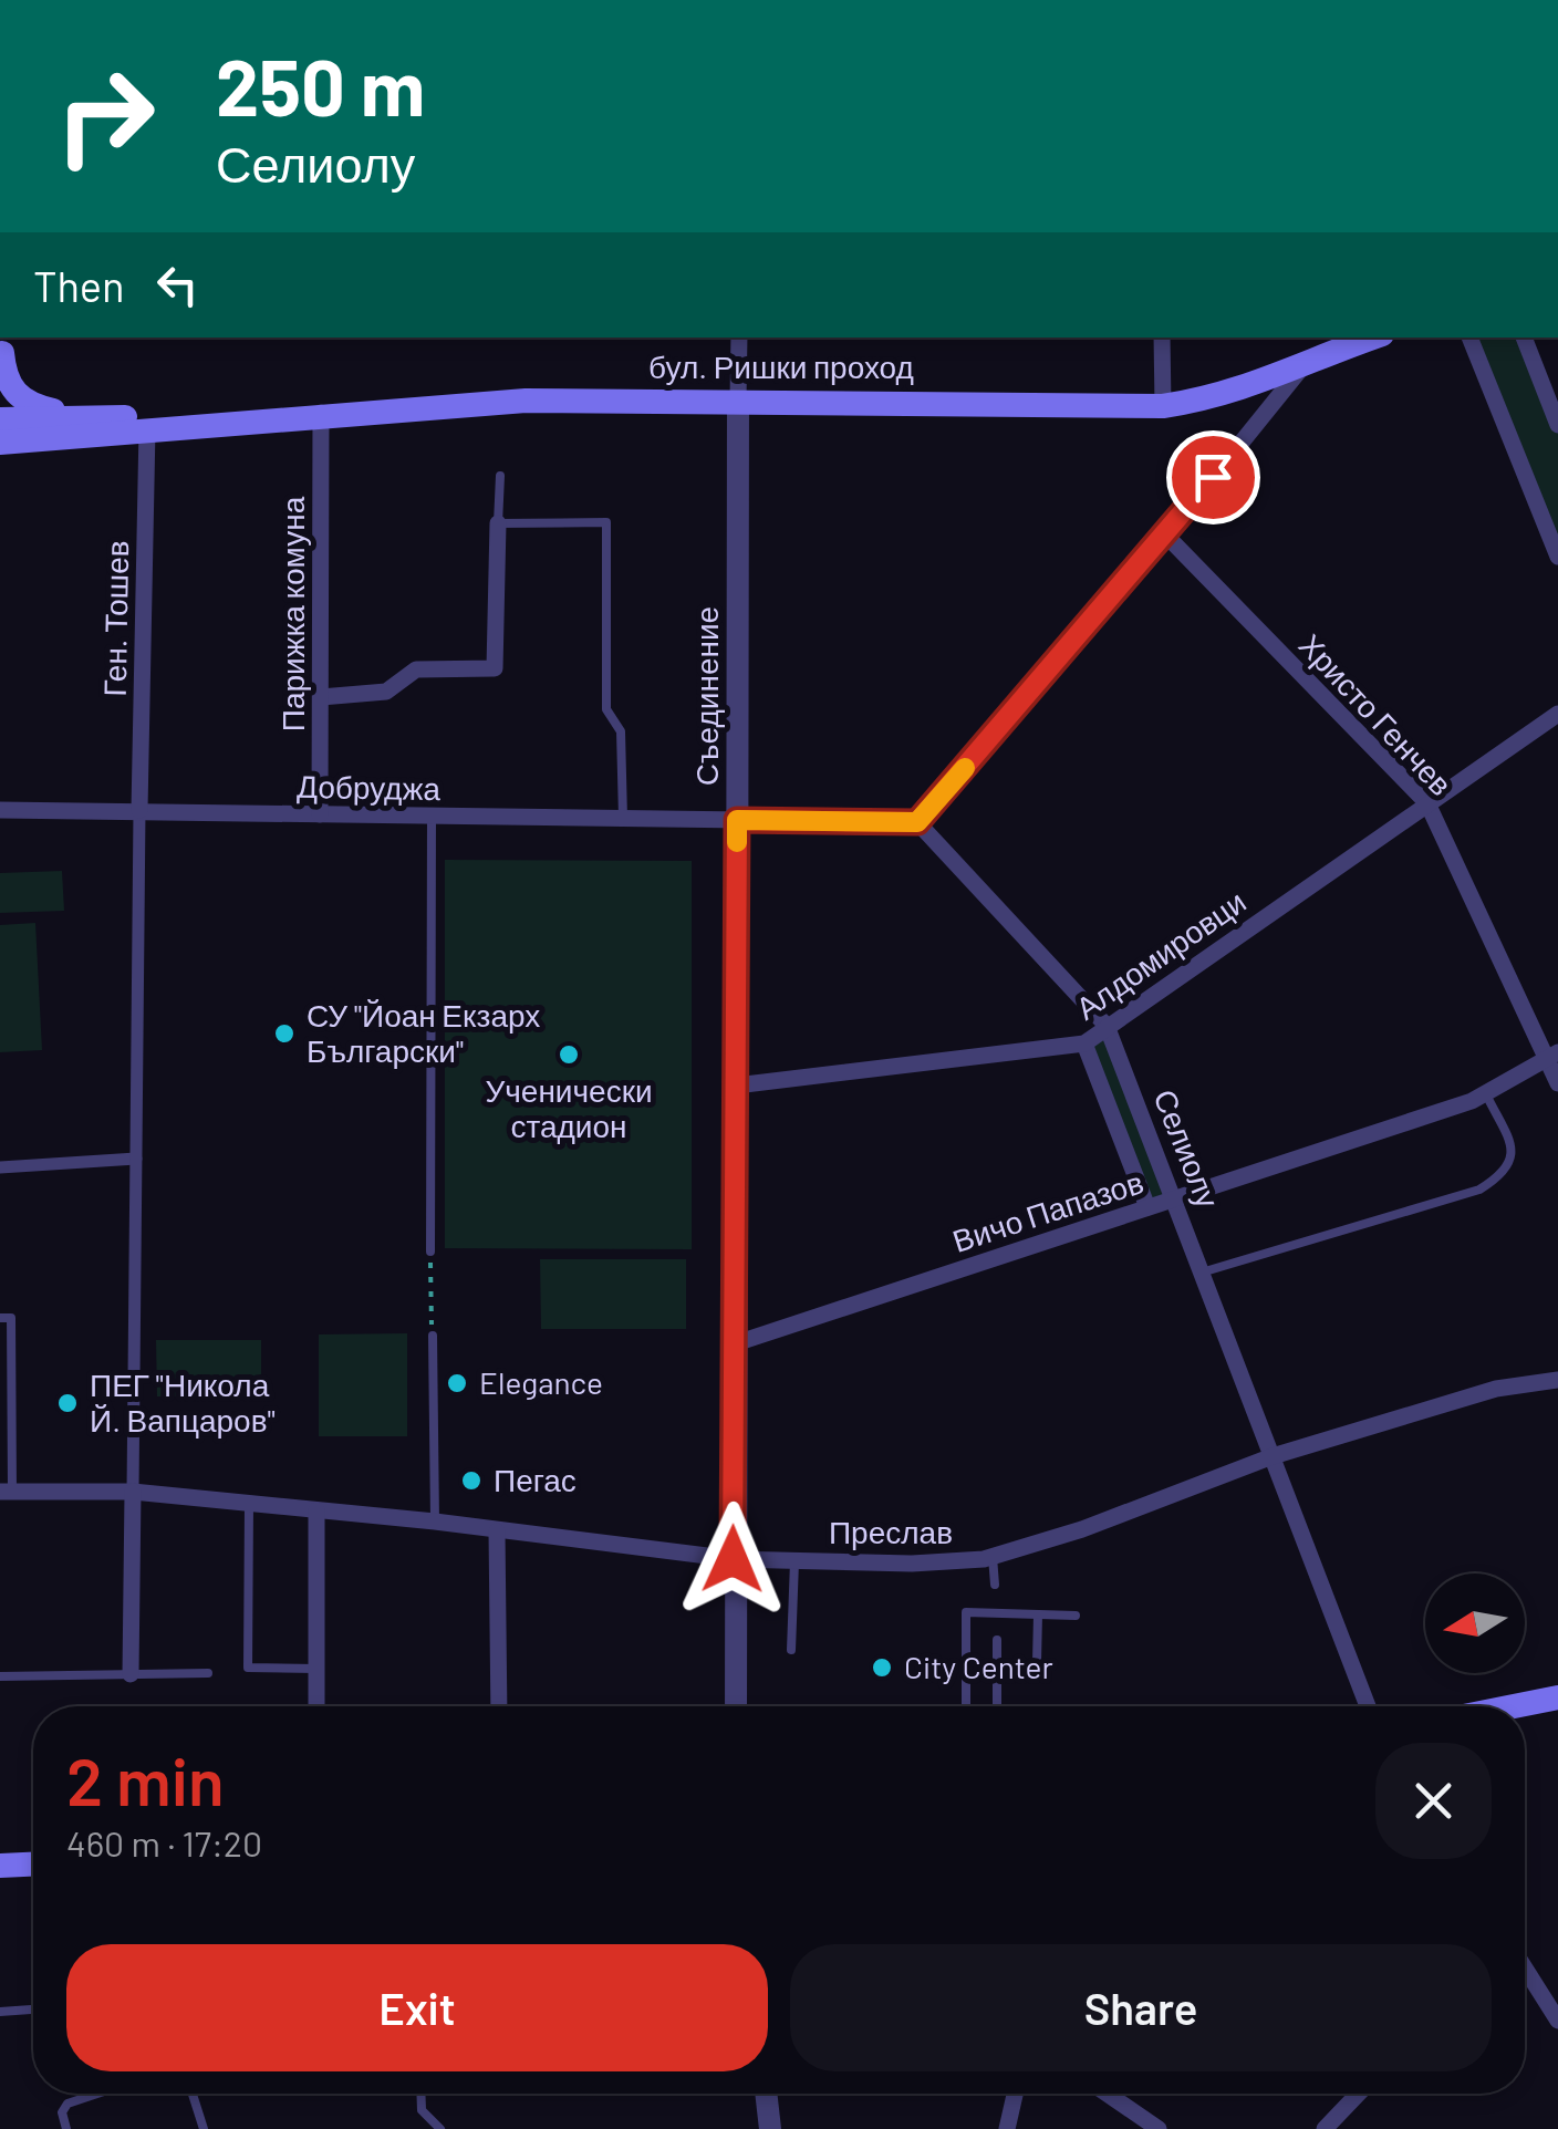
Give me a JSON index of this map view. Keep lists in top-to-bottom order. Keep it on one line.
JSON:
{"streets":{"main road":["бул. Ришки проход"],"street":["Парижка комуна","Ген. Тошев","Съединение","Христо Генчев","Добруджа","Алдомировци","Селиолу","Вичо Папазов","Преслав"]},"crossings":[["бул. Ришки проход","Парижка комуна"],["бул. Ришки проход","Ген. Тошев"],["бул. Ришки проход","Съединение"],["Парижка комуна","Добруджа"],["Ген. Тошев","Добруджа"],["Съединение","Добруджа"],["Съединение","Алдомировци"],["Съединение","Вичо Папазов"],["Съединение","Преслав"],["Христо Генчев","Алдомировци"],["Христо Генчев","Вичо Папазов"],["Алдомировци","Селиолу"],["Селиолу","Вичо Папазов"],["Селиолу","Преслав"]],"places":["СУ \"Йоан Екзарх Български\"","Ученически стадион","Elegance","ПЕГ \"Никола Й. Вапцаров\"","Пегас","City Center"],"north":"left","page":{"turn":["250 m","Селиолу"],"then":"Then","heading":["2 min","460 m · 17:20"],"buttons":["Exit","Share"]}}
